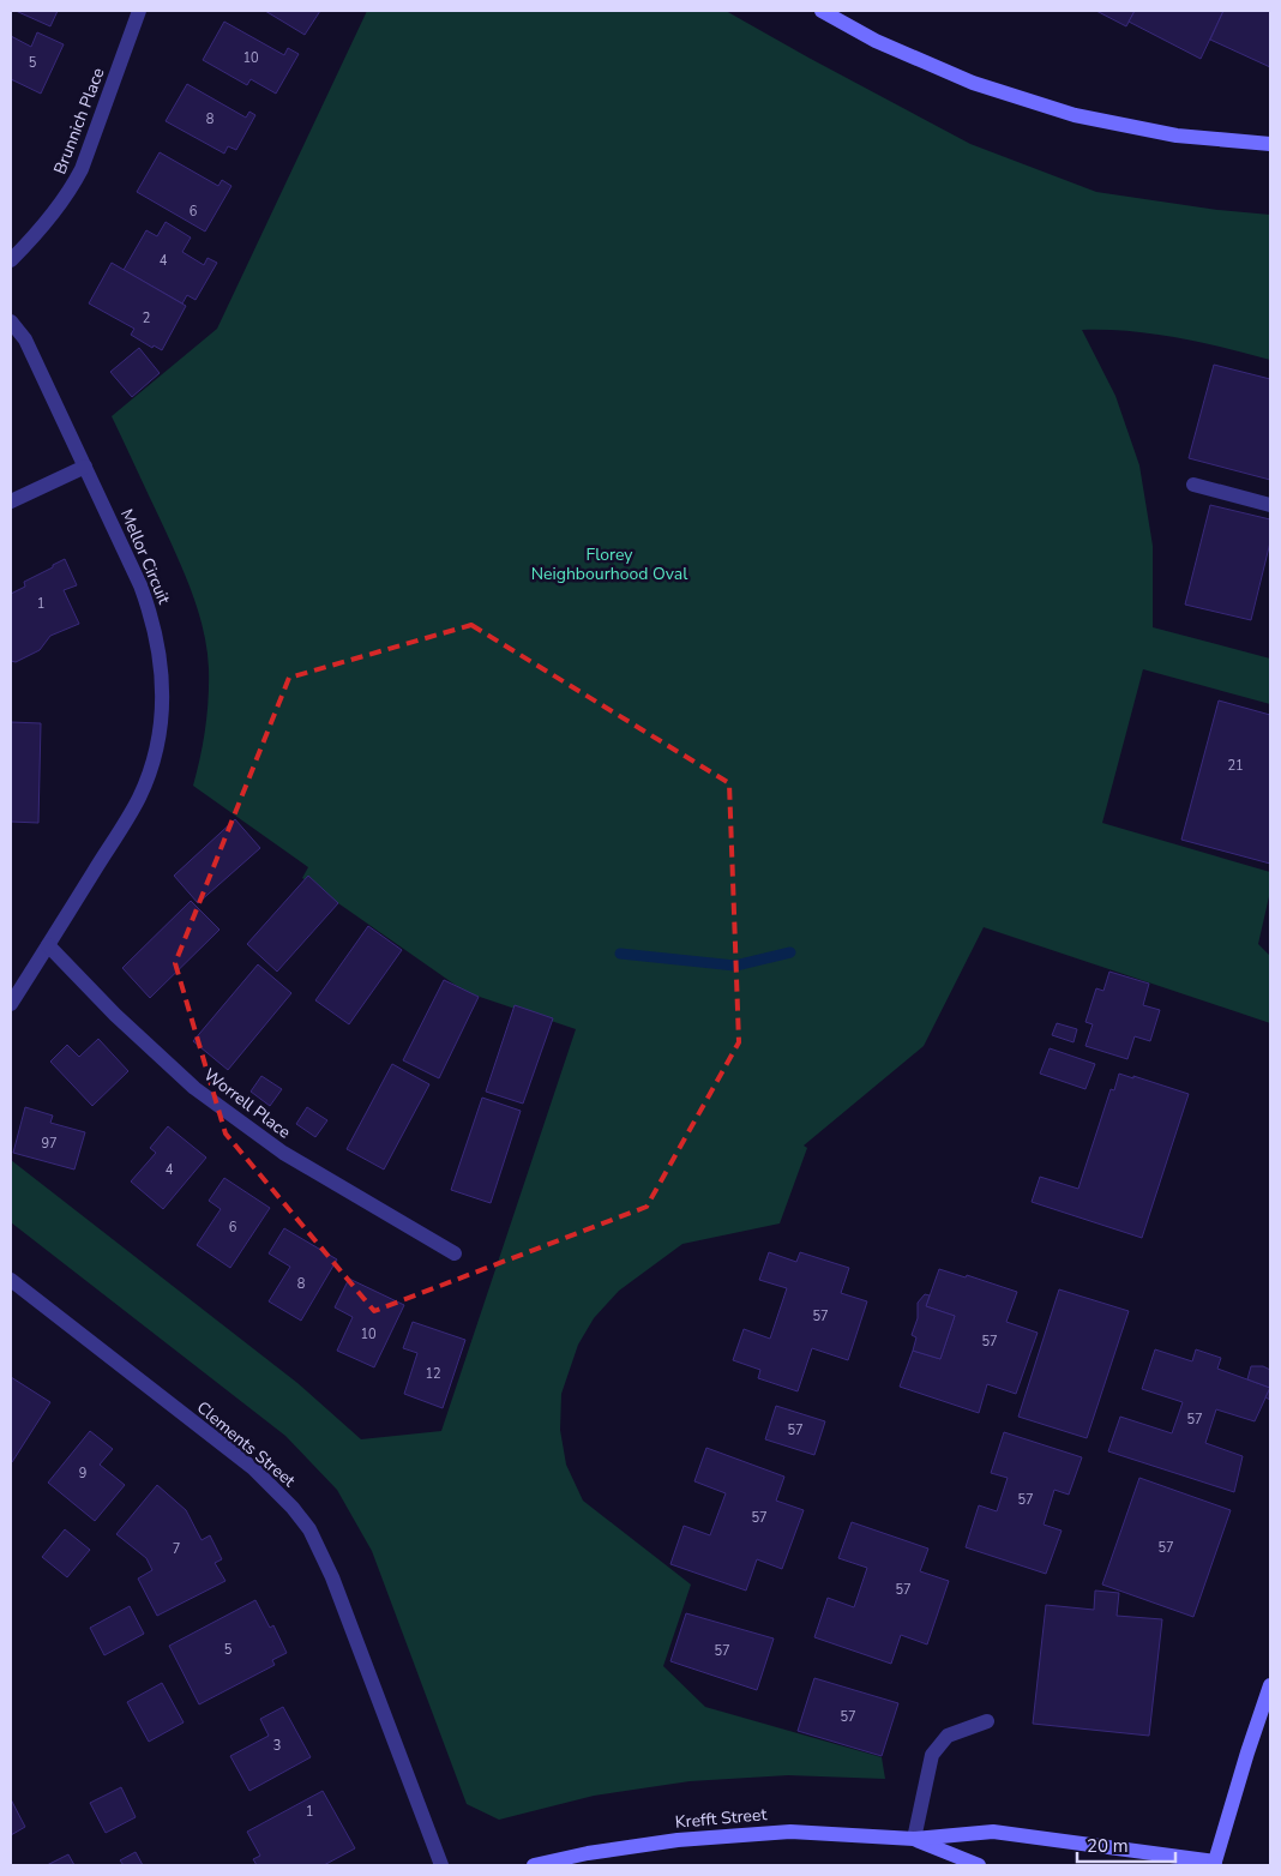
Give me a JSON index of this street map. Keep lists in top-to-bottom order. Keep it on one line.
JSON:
{"streets":{"street":["Brunnich Place","Mellor Circuit","Worrell Place","Clements Street","Krefft Street"]},"crossings":[["Mellor Circuit","Worrell Place"]],"parks":["Florey Neighbourhood Oval"],"house_numbers":["10","5","8","6","4","2","1","21","97","4","6","8","57","10","57","12","57","57","9","57","57","57","7","57","5","57","57","3","1"],"scale_bar":"20 m"}
